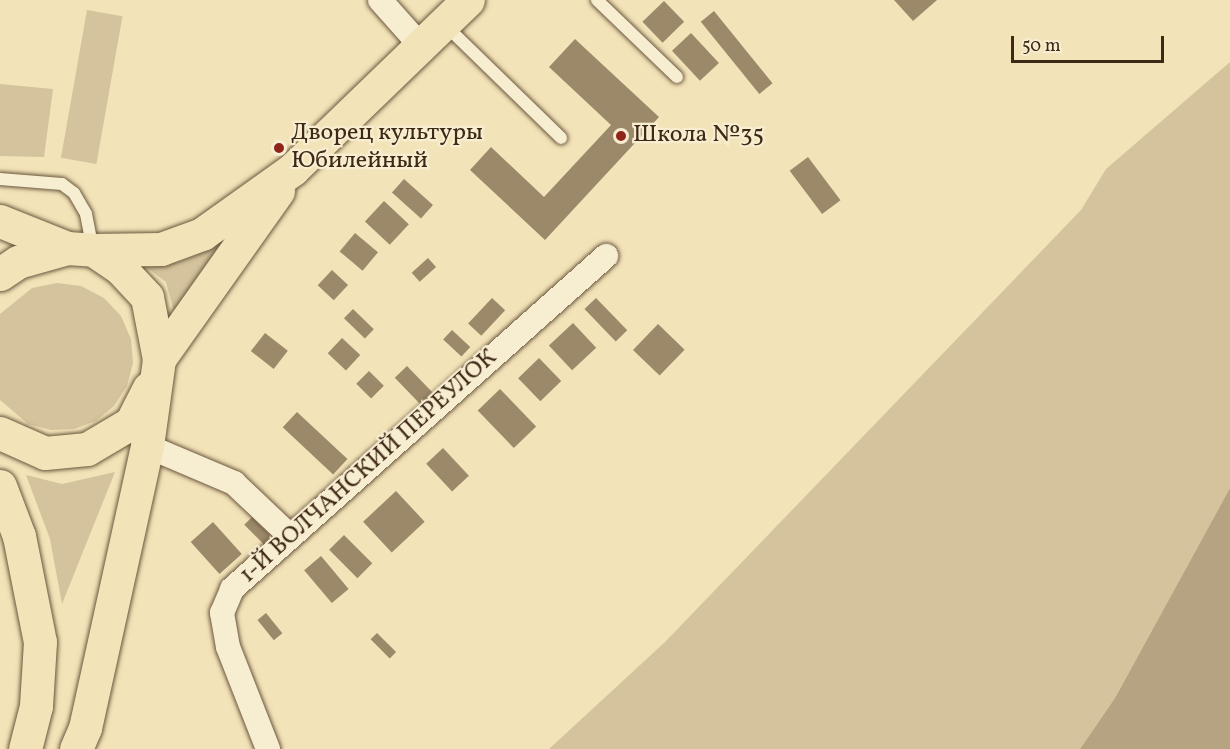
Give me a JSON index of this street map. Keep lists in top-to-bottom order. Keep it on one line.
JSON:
{"streets":{"street":["1-Й ВОЛЧАНСКИЙ ПЕРЕУЛОК"]},"places":["Школа №35","Дворец культуры Юбилейный"],"scale_bar":"50 m"}
